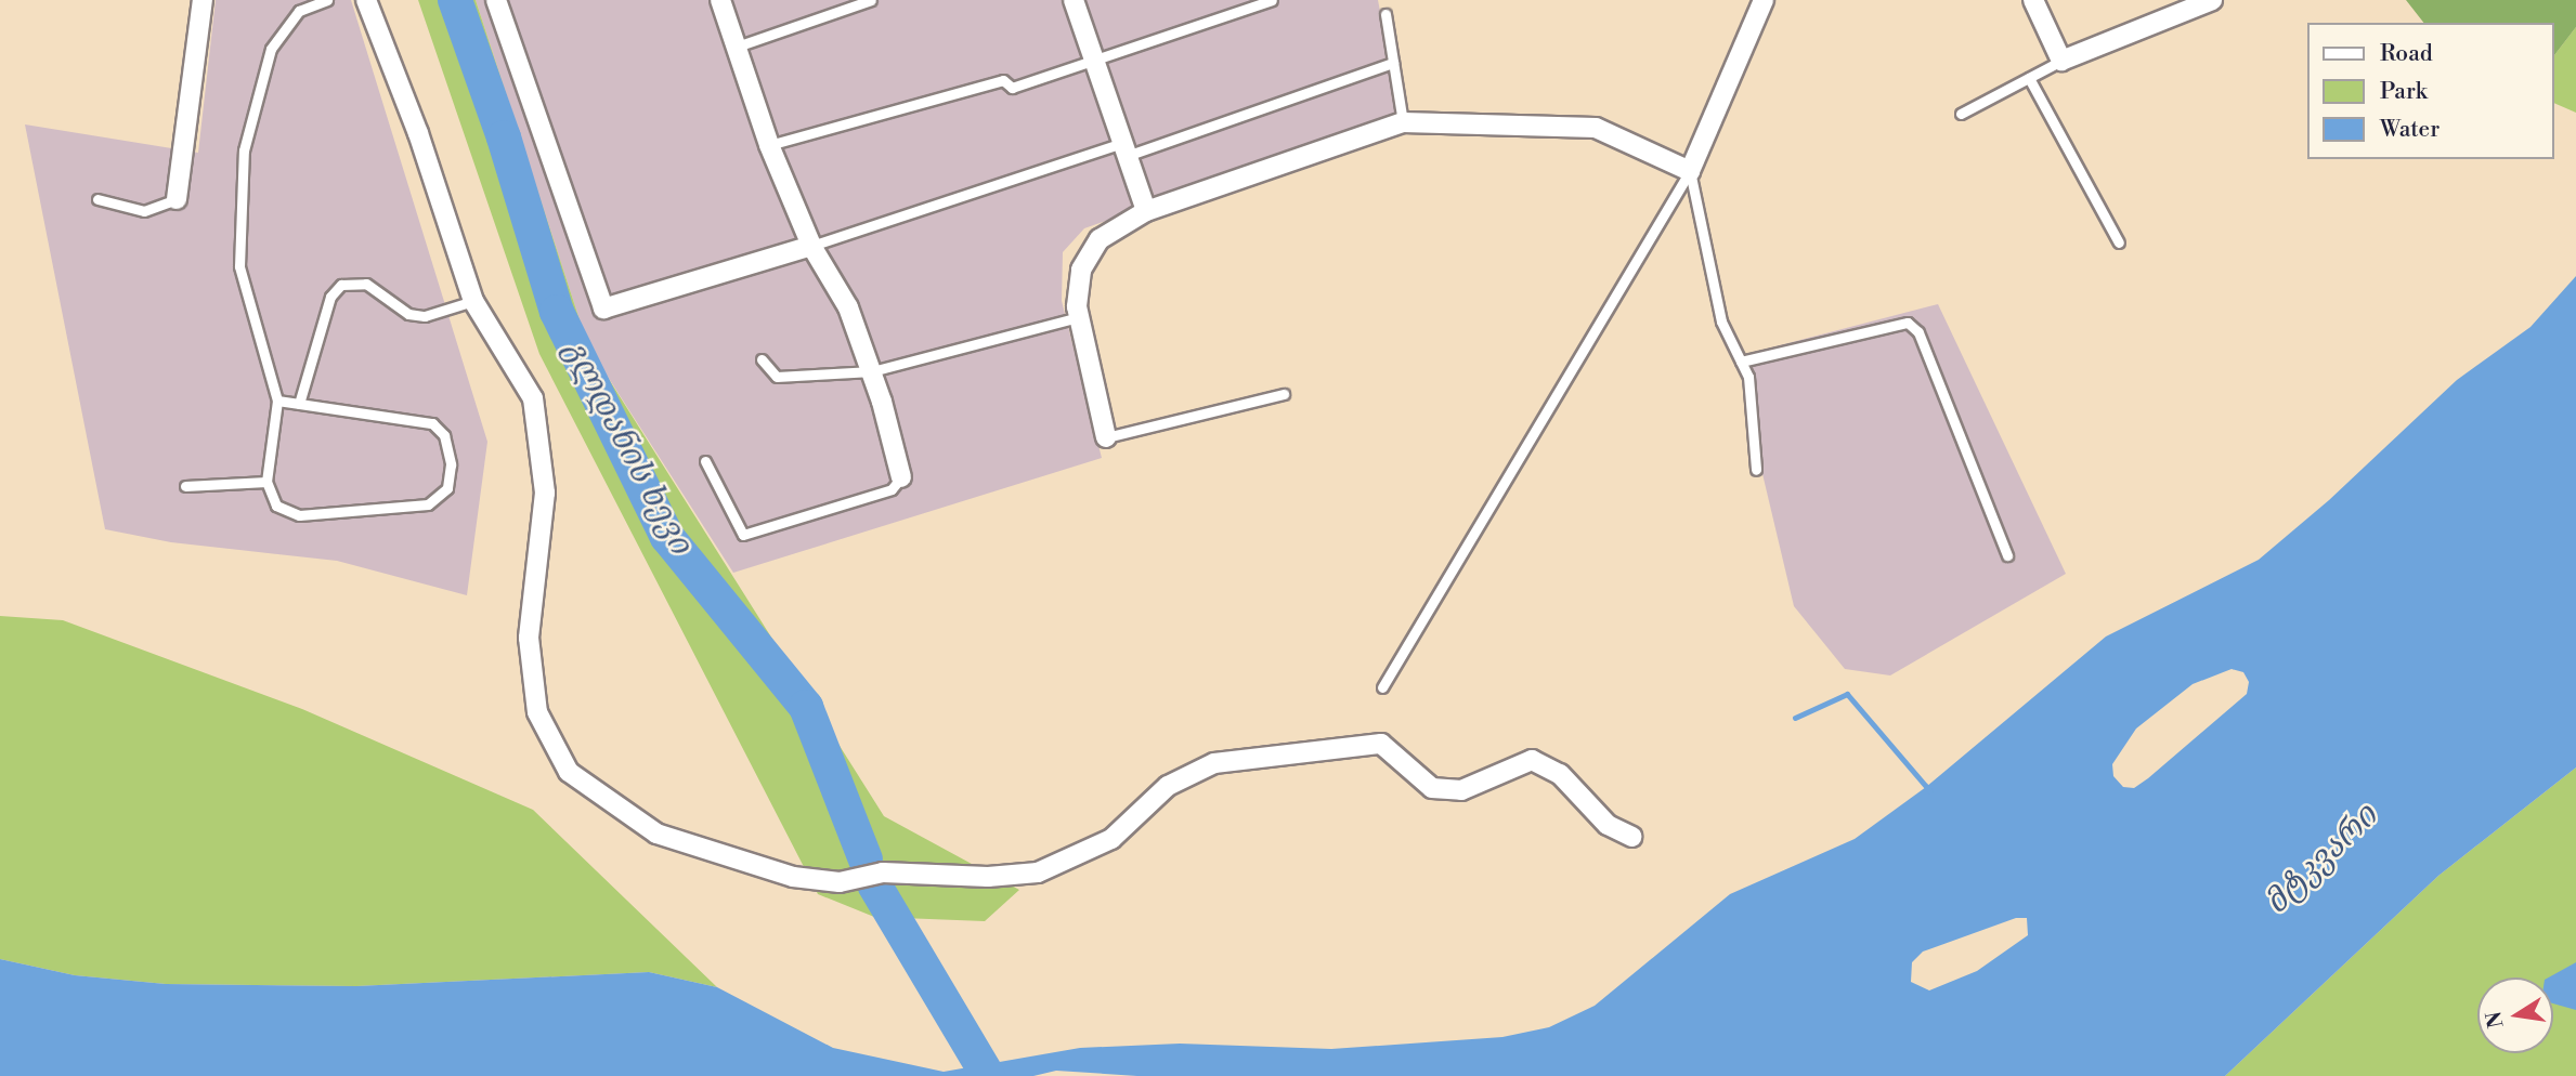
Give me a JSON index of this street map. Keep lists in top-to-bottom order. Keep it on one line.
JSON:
{"water":["გლდანის ხევი","მტკვარი"],"legend":["Road","Park","Water"],"north":"left"}
